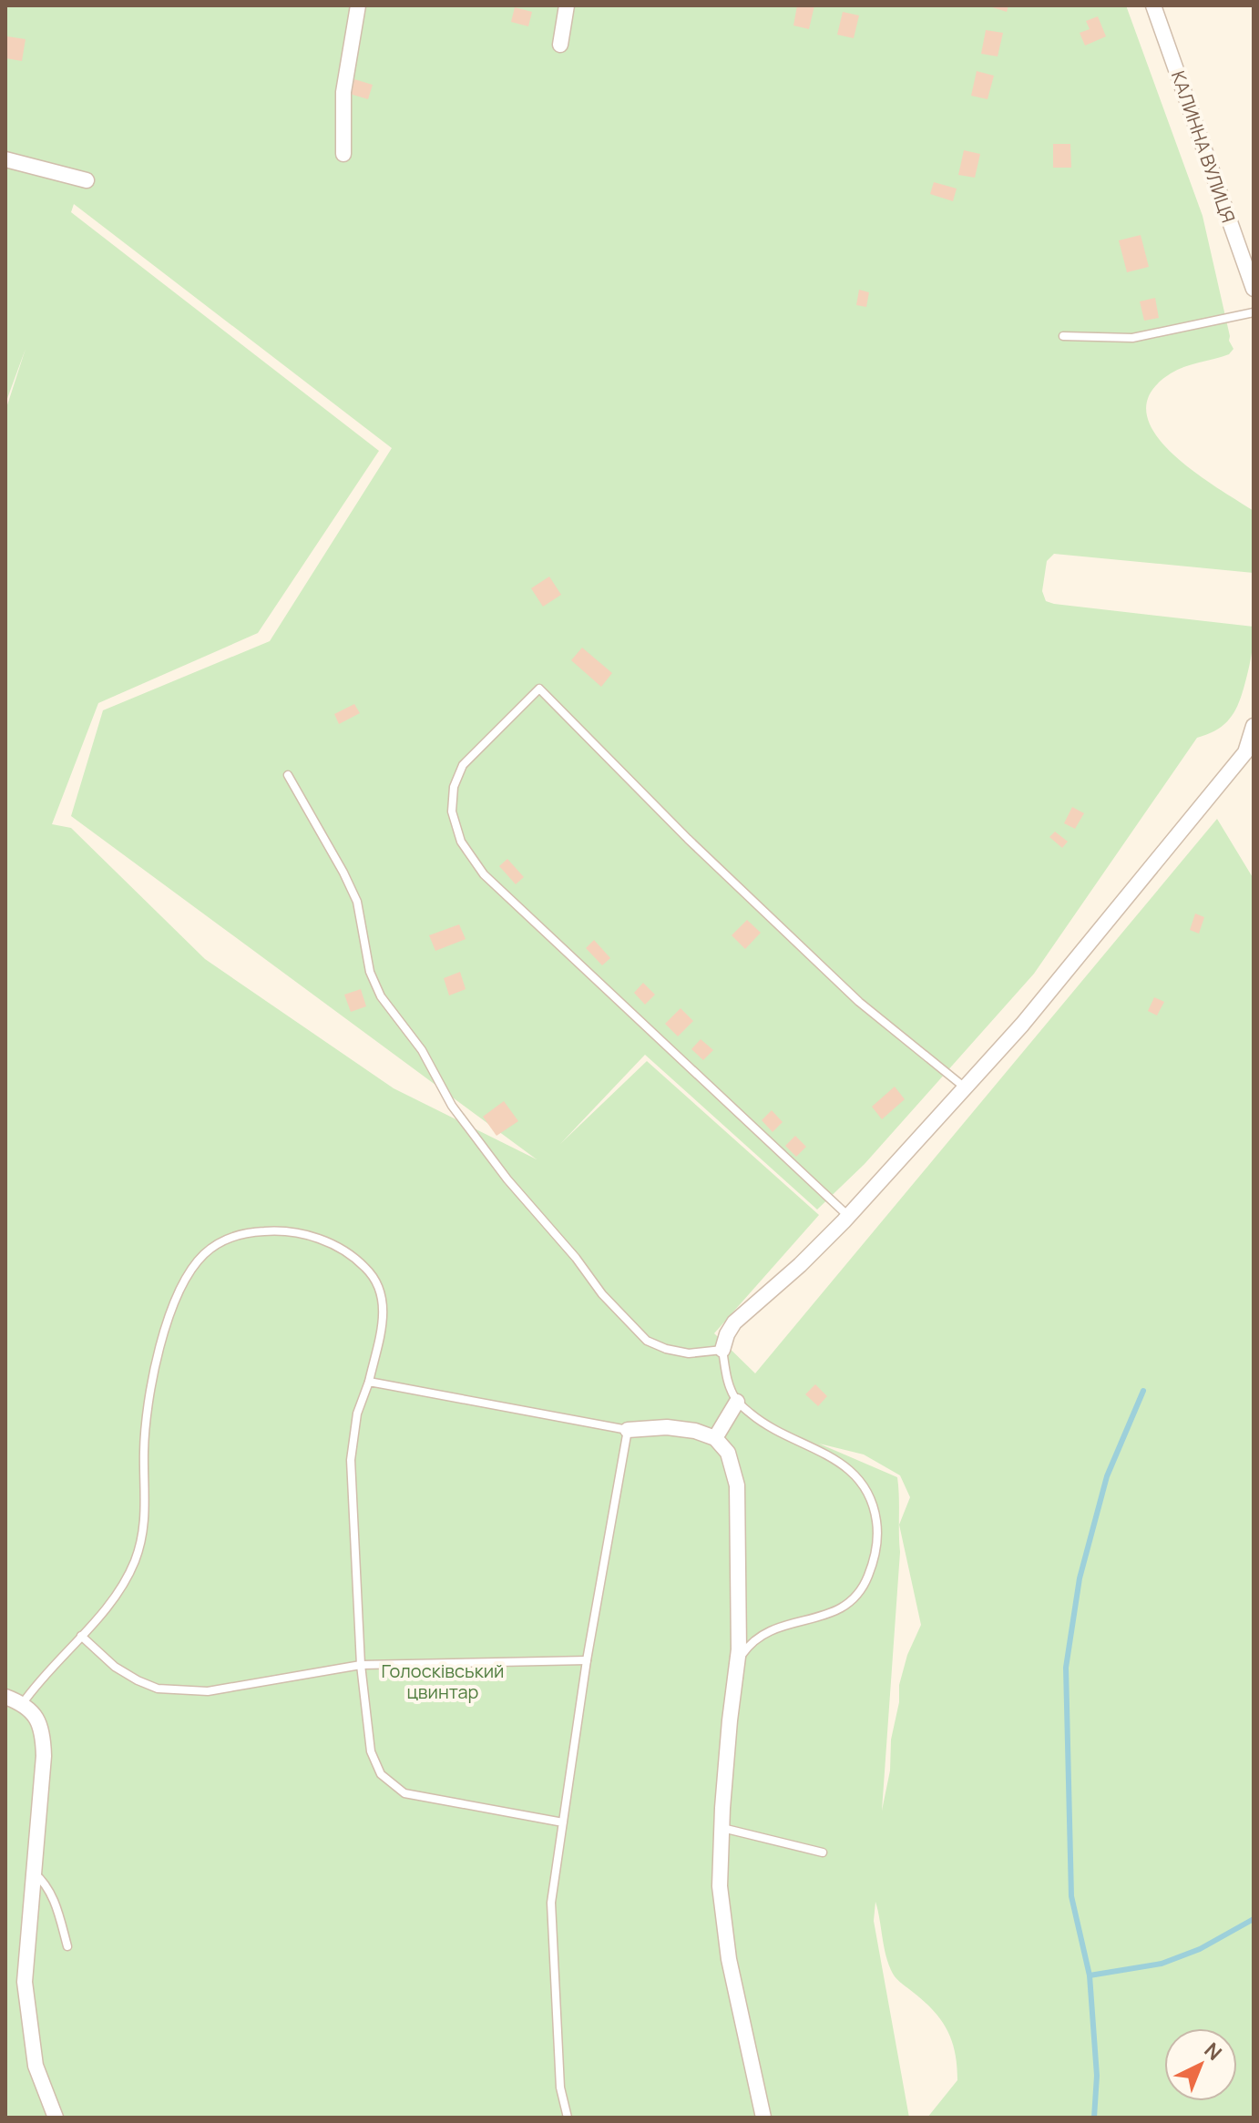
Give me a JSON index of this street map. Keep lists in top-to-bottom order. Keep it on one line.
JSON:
{"streets":{"street":["КАЛИННА ВУЛИЦЯ"]},"parks":["Голосківський цвинтар"],"north":"top right"}
